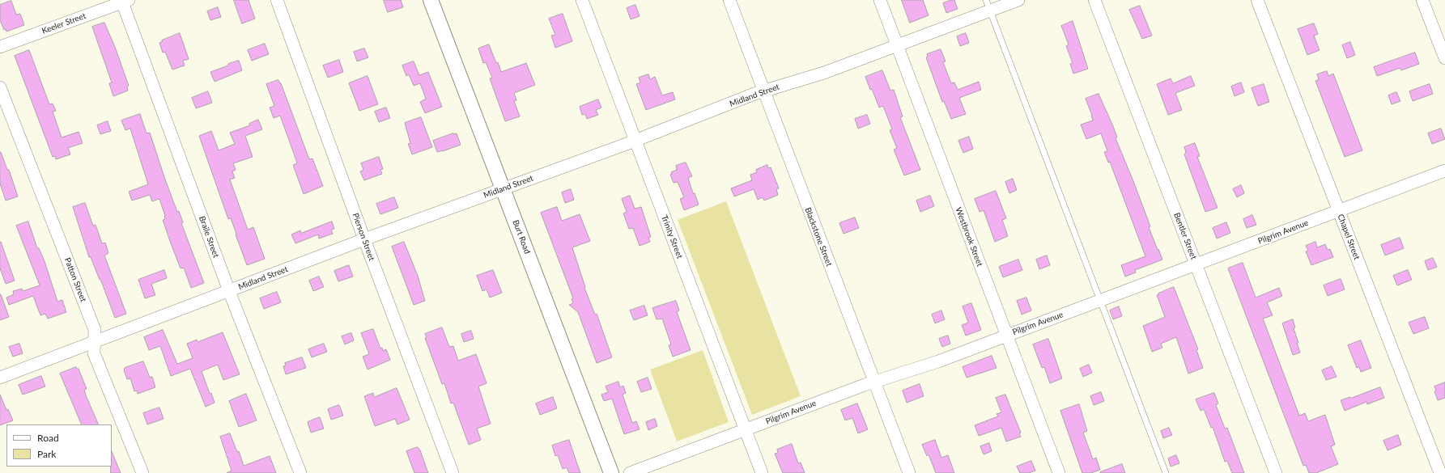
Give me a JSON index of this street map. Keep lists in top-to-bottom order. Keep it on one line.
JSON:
{"streets":{"street":["Keeler Street","Midland Street","Pilgrim Avenue","Bentler Street","Braile Street","Pierson Street","Burt Road","Trinity Street","Blackstone Street","Westbrook Street","Chapel Street","Patton Street"]},"crossings":[["Keeler Street","Braile Street"],["Midland Street","Braile Street"],["Midland Street","Pierson Street"],["Midland Street","Burt Road"],["Midland Street","Trinity Street"],["Midland Street","Blackstone Street"],["Midland Street","Westbrook Street"],["Midland Street","Patton Street"],["Pilgrim Avenue","Bentler Street"],["Pilgrim Avenue","Trinity Street"],["Pilgrim Avenue","Blackstone Street"],["Pilgrim Avenue","Westbrook Street"],["Pilgrim Avenue","Chapel Street"]],"legend":["Road","Park"]}
